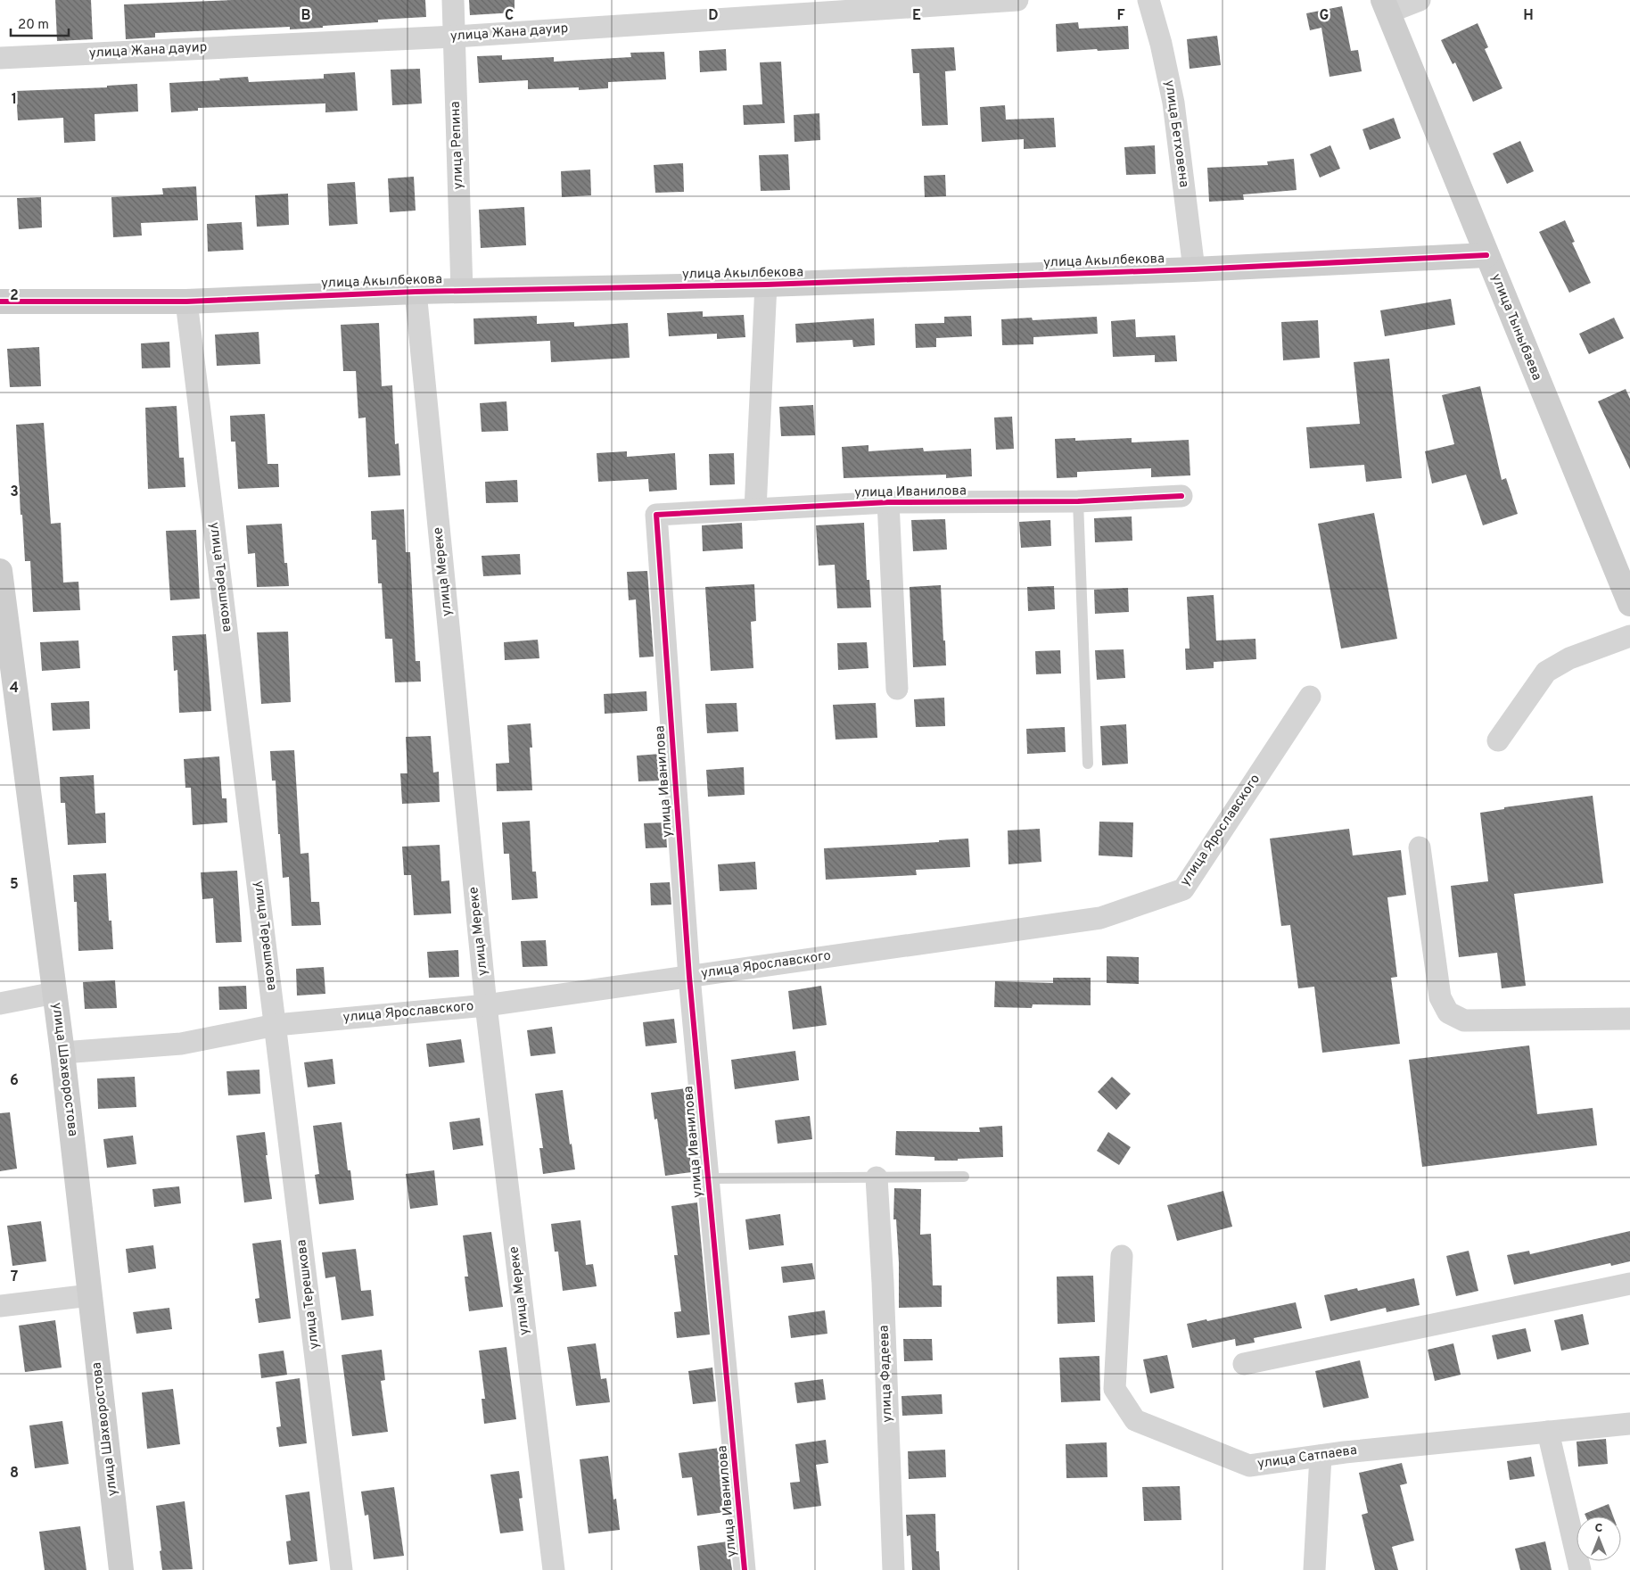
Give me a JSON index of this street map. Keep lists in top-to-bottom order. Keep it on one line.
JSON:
{"streets":{"street":["улица Жана дауир","улица Бетховена","улица Репина","улица Акылбекова","улица Тыныбаева","улица Иванилова","улица Мереке","улица Терешкова","улица Ярославского","улица Шахворостова","улица Фадеева","улица Сатпаева"]},"crossings":[["улица Жана дауир","улица Репина"],["улица Бетховена","улица Акылбекова"],["улица Репина","улица Акылбекова"],["улица Акылбекова","улица Тыныбаева"],["улица Акылбекова","улица Мереке"],["улица Акылбекова","улица Терешкова"],["улица Иванилова","улица Ярославского"],["улица Мереке","улица Ярославского"],["улица Терешкова","улица Ярославского"],["улица Ярославского","улица Шахворостова"]],"scale_bar":"20 m","north":"top","grid":{"columns":["B","C","D","E","F","G","H"],"rows":["1","2","3","4","5","6","7","8"]}}
